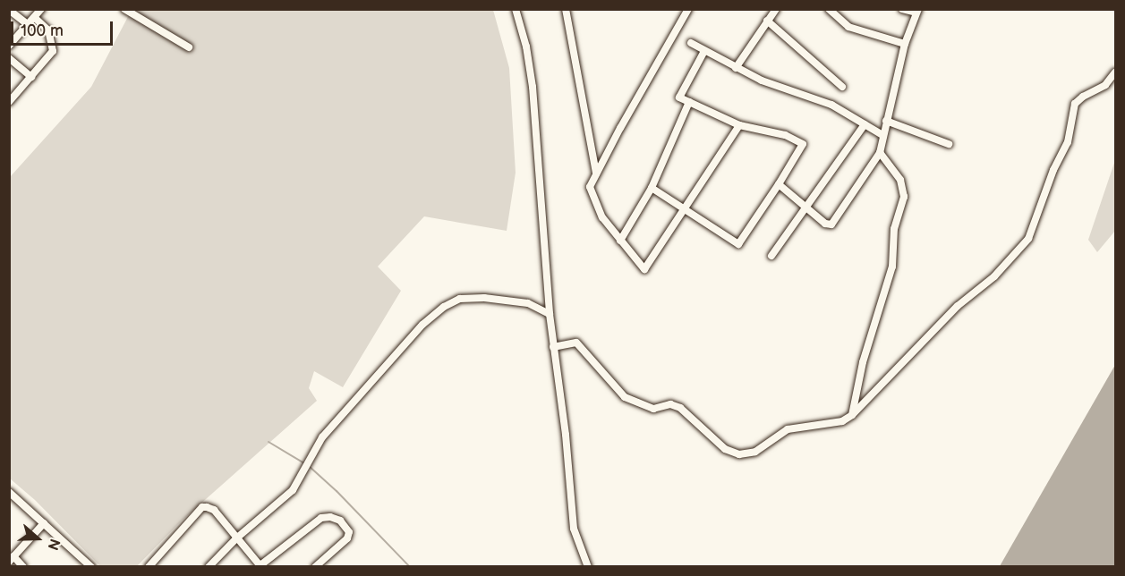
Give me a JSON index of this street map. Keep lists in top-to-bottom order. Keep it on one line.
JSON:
{"scale_bar":"100 m","north":"right"}
